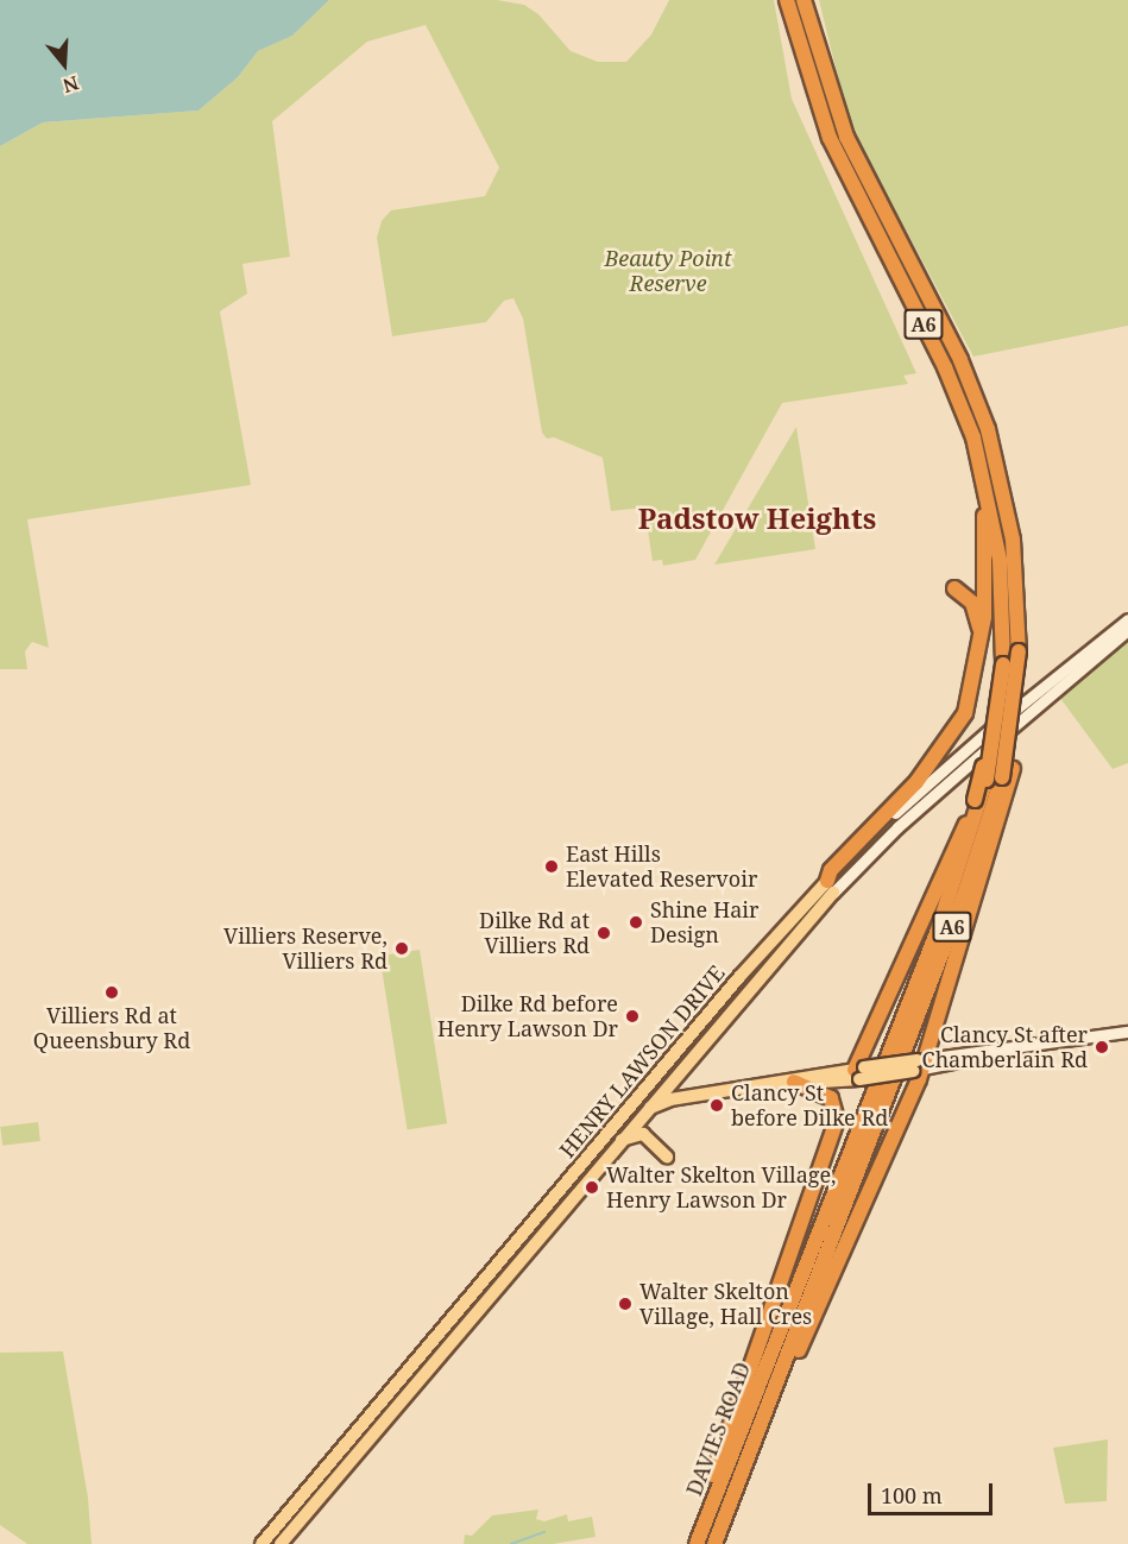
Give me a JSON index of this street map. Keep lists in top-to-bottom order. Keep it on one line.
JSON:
{"streets":{"highway":["A6","DAVIES ROAD"],"main road":["HENRY LAWSON DRIVE"]},"crossings":[["A6","HENRY LAWSON DRIVE"],["A6","DAVIES ROAD"]],"districts":["Padstow Heights"],"parks":["Beauty Point Reserve"],"places":["East Hills Elevated Reservoir","Shine Hair Design","Dilke Rd at Villiers Rd","Villiers Reserve, Villiers Rd","Villiers Rd at Queensbury Rd","Dilke Rd before Henry Lawson Dr","Clancy St after Chamberlain Rd","Clancy St before Dilke Rd","Walter Skelton Village, Henry Lawson Dr","Walter Skelton Village, Hall Cres"],"scale_bar":"100 m","north":"bottom"}
